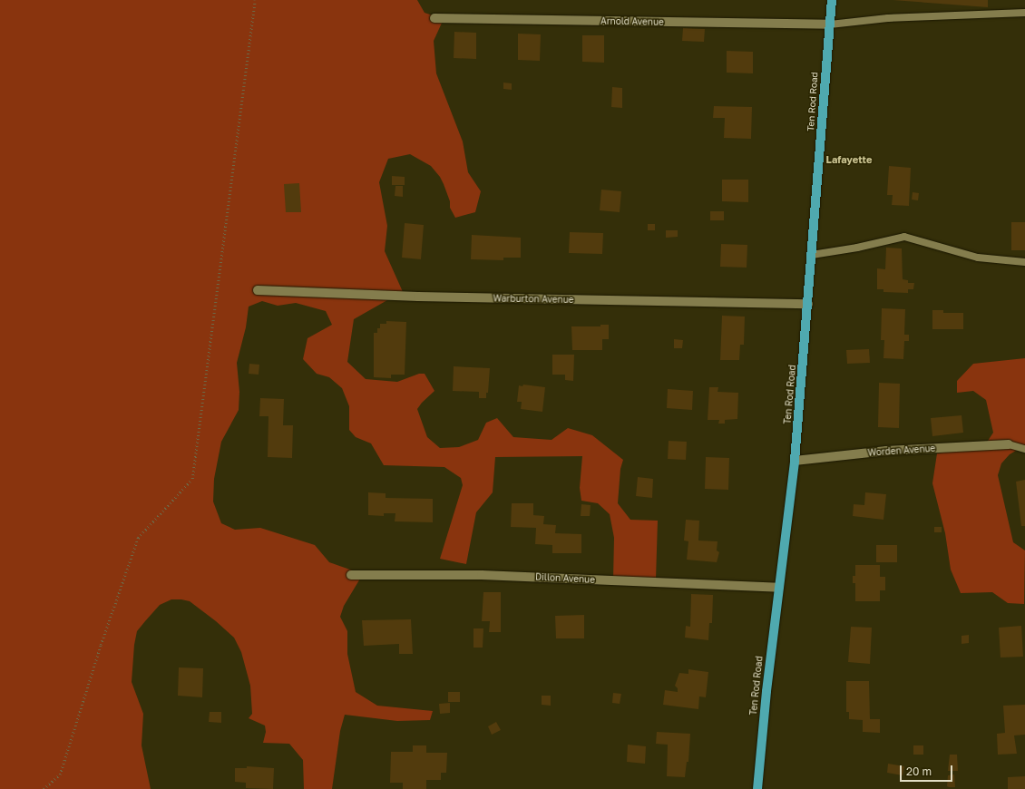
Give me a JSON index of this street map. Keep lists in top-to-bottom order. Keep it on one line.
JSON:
{"streets":{"main road":["Ten Rod Road"],"street":["Arnold Avenue","Warburton Avenue","Worden Avenue","Dillon Avenue"]},"crossings":[["Arnold Avenue","Ten Rod Road"],["Ten Rod Road","Warburton Avenue"],["Ten Rod Road","Worden Avenue"],["Ten Rod Road","Dillon Avenue"]],"districts":["Lafayette"],"scale_bar":"20 m"}
